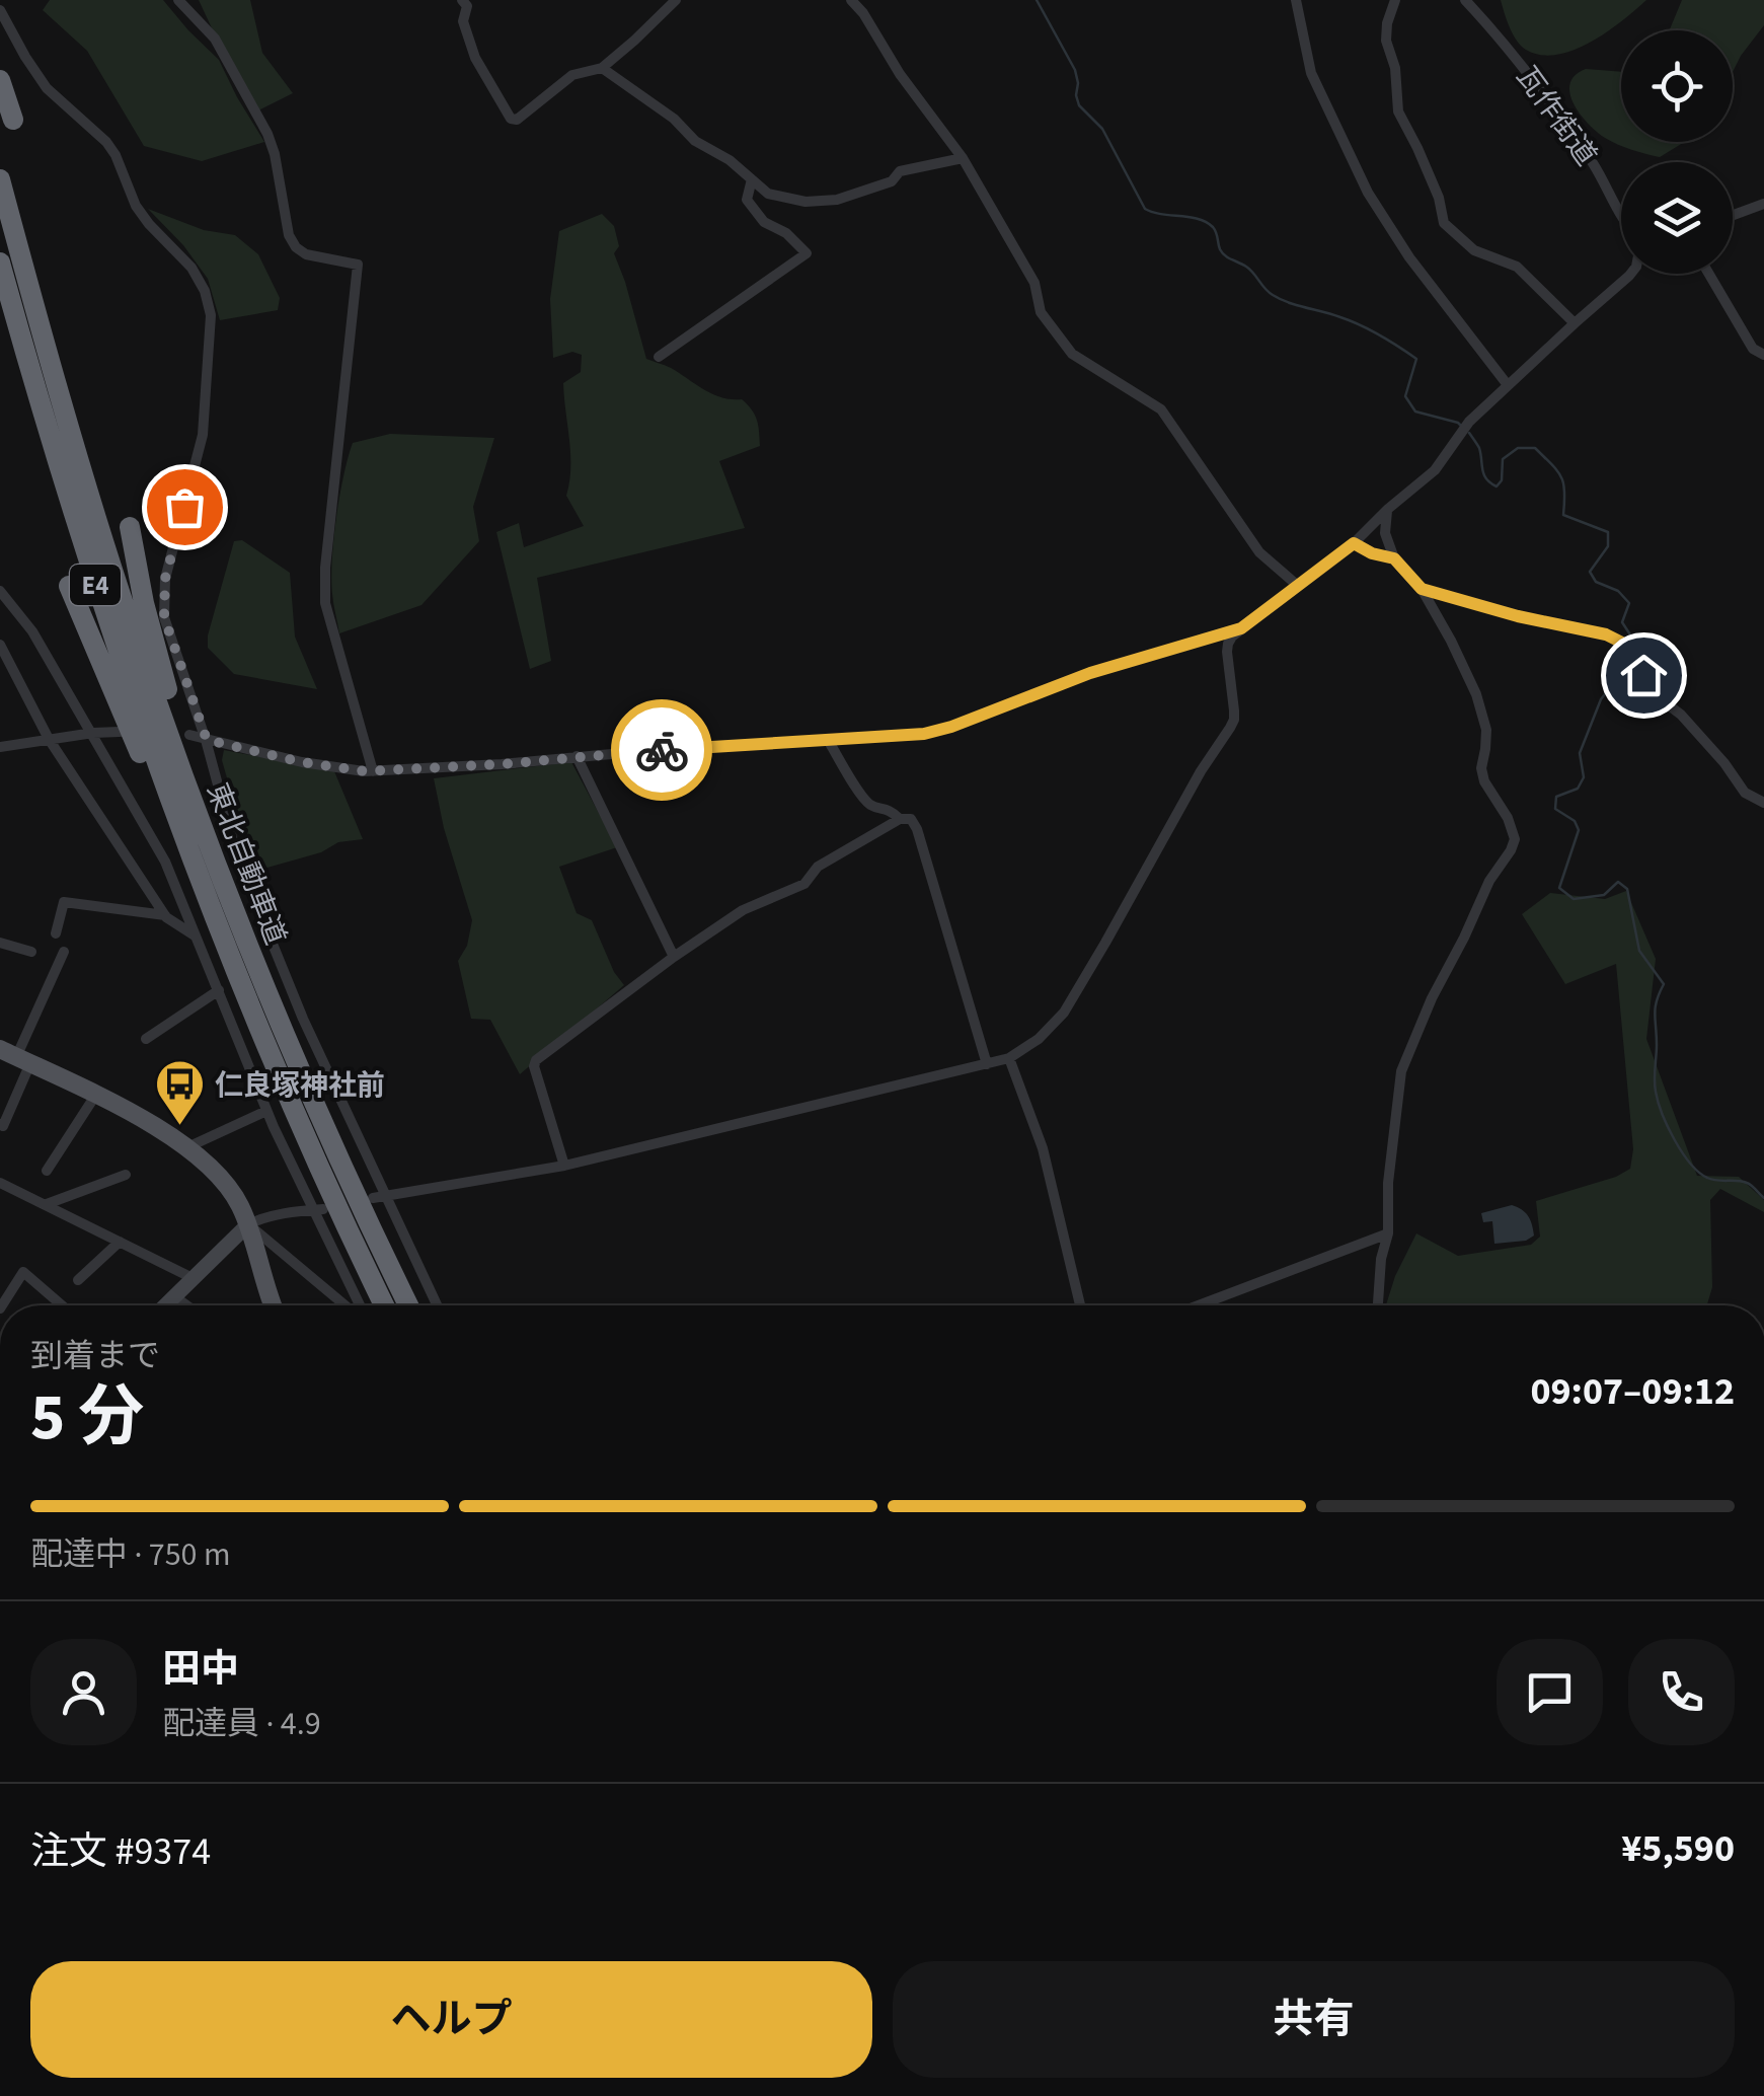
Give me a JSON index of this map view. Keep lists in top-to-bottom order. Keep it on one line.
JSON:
{"streets":{"highway":["E4","東北自動車道"],"street":["瓦作街道"]},"places":{"bus stop":["仁良塚神社前"]},"page":{"heading":["5 分","到着まで","09:07–09:12"],"panel":["田中","配達員 · 4.9","注文 #9374","¥5,590"],"bar":"配達中 · 750 m","buttons":["ヘルプ","共有"]}}
